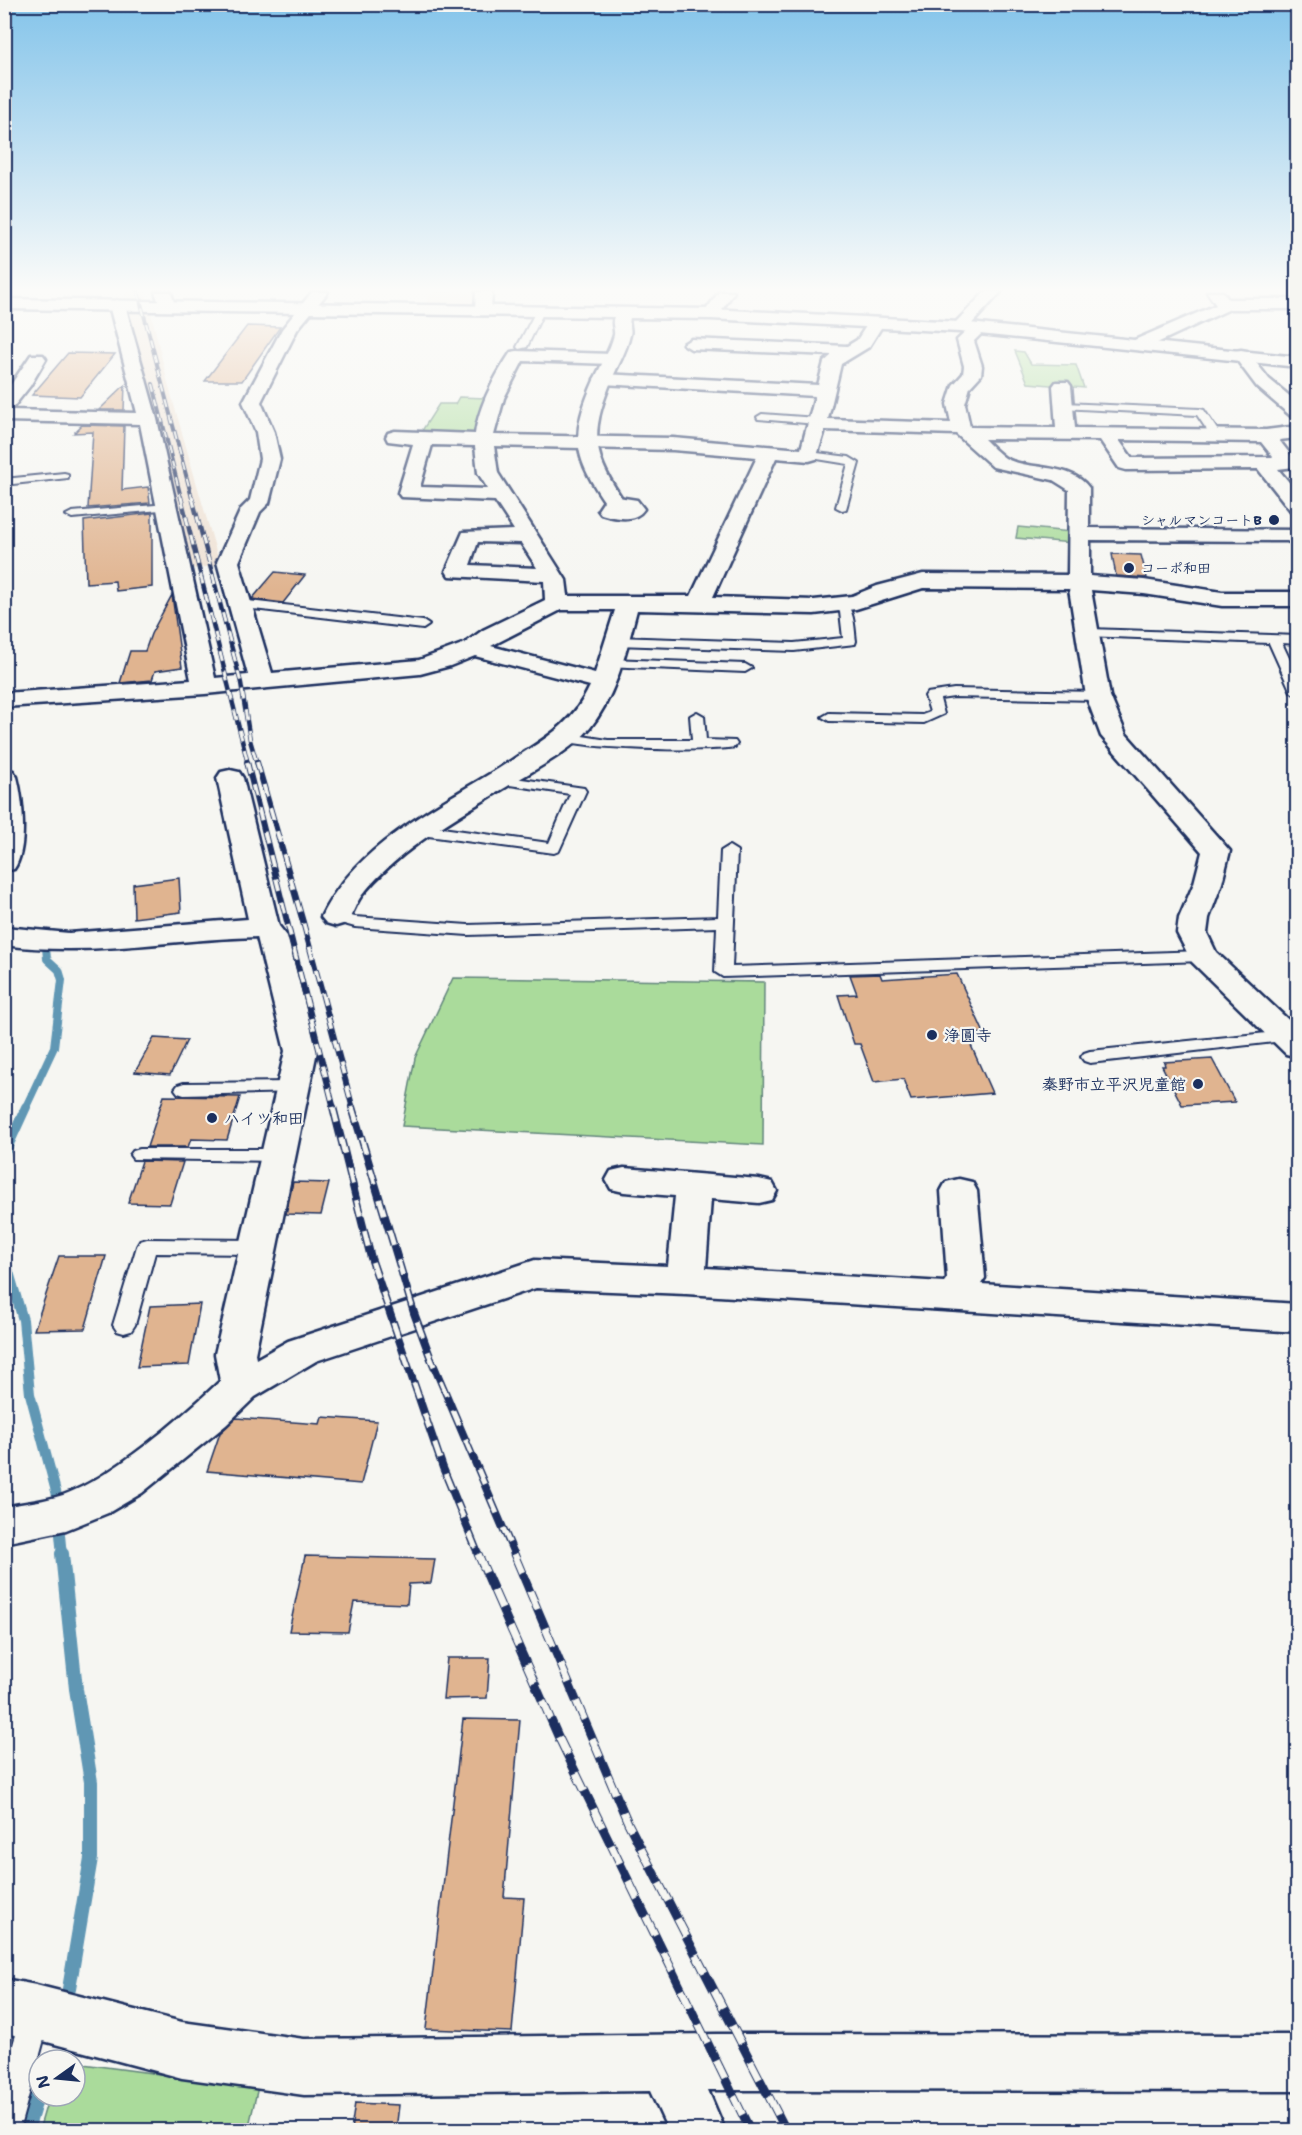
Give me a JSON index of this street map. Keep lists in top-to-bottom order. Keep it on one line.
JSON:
{"places":["シャルマンコートB","コーポ和田","浄圓寺","秦野市立平沢児童館","ハイツ和田"],"north":"left"}
